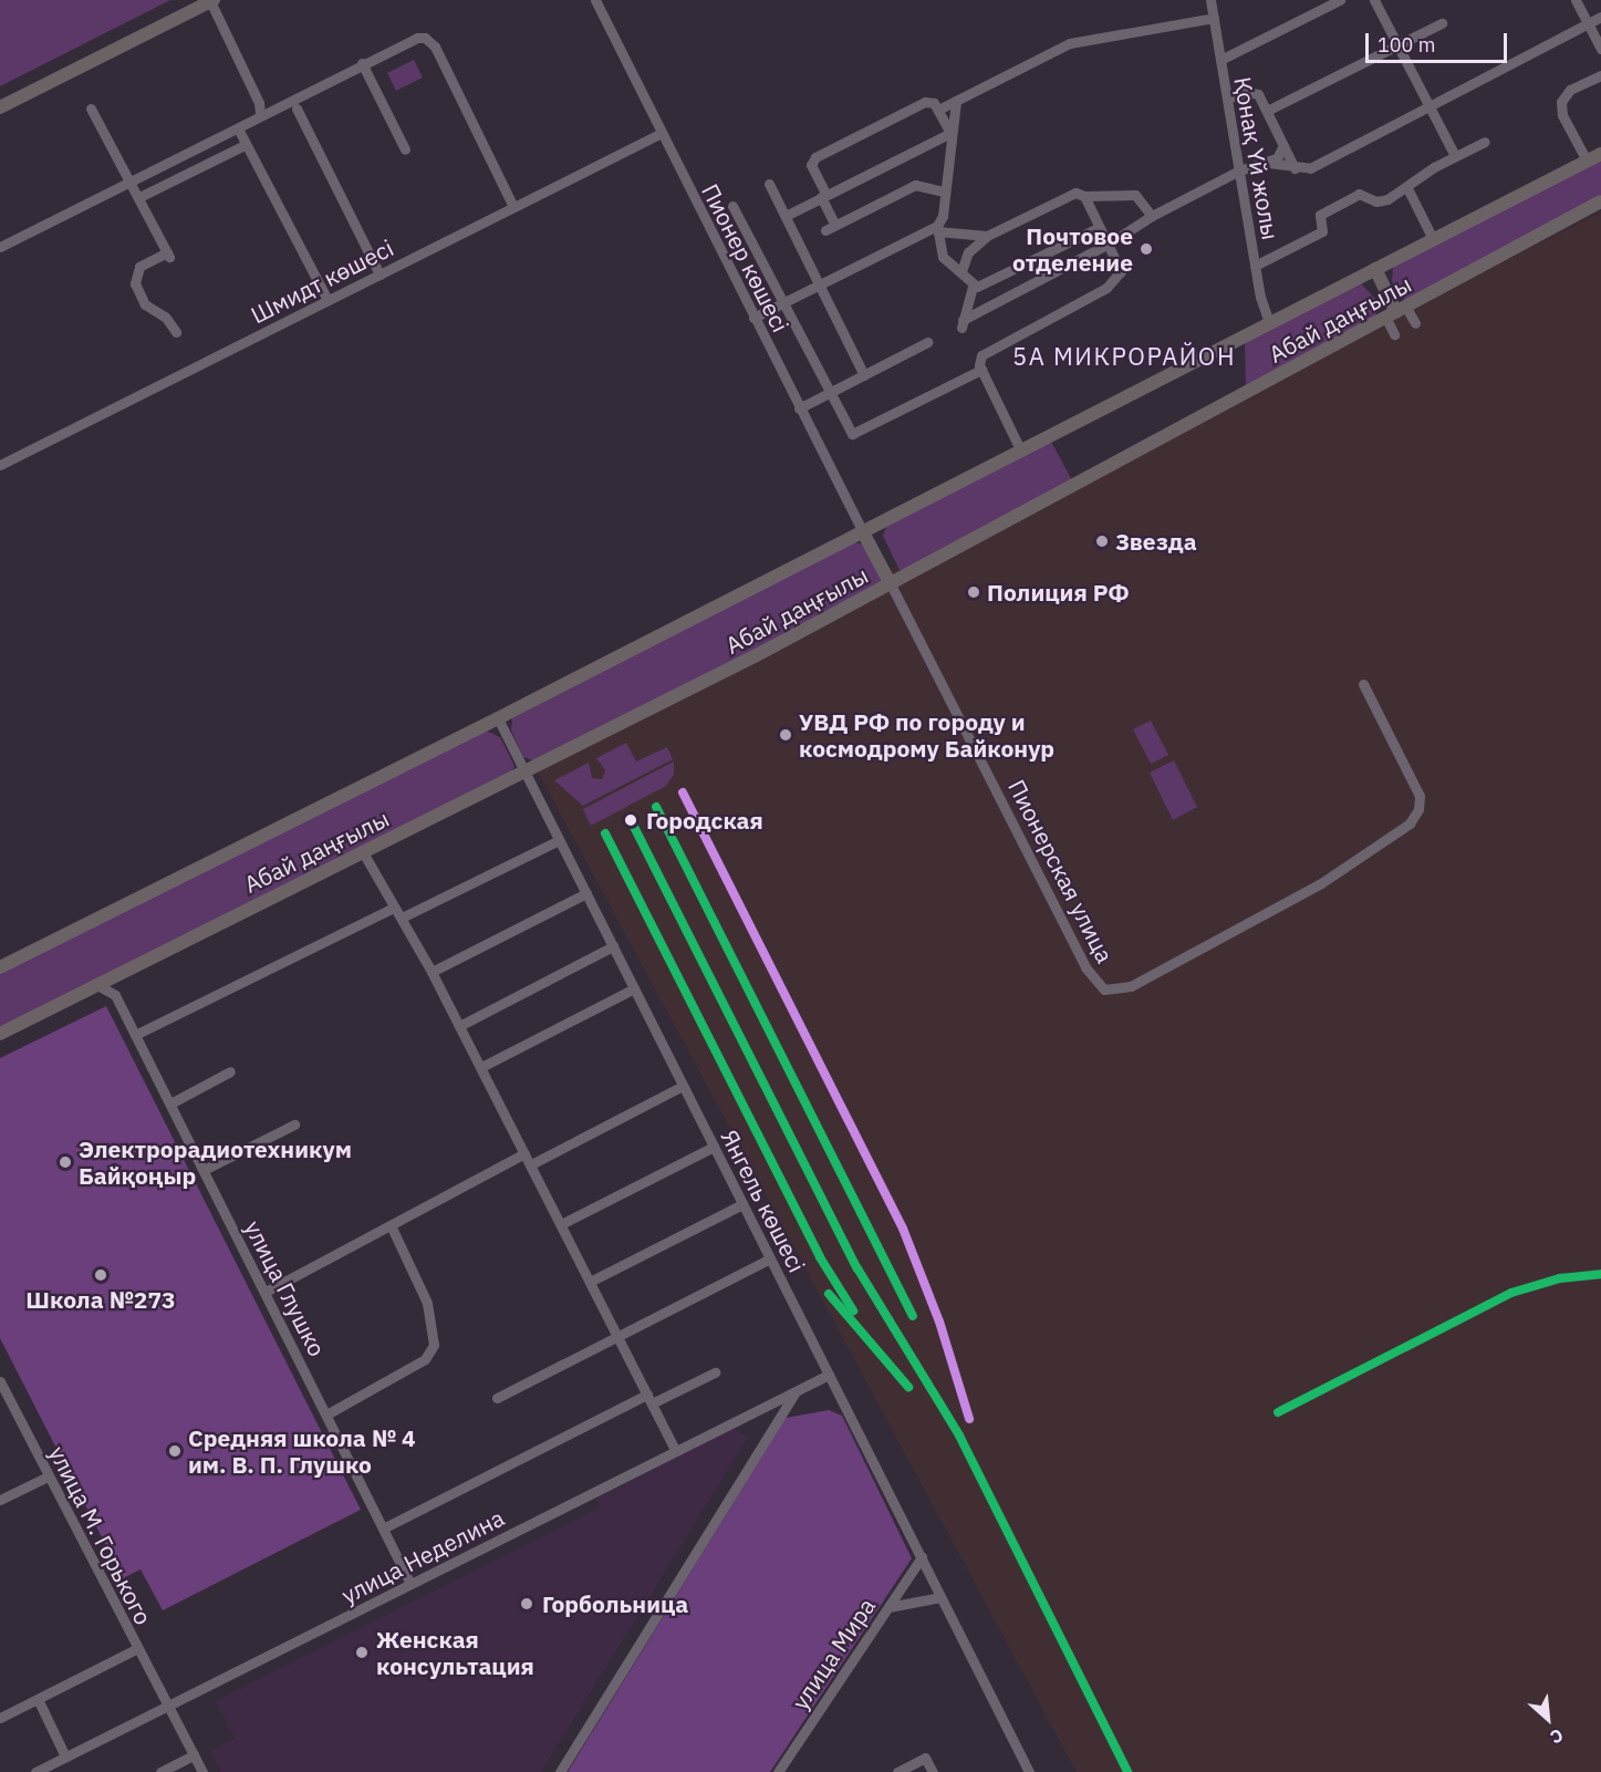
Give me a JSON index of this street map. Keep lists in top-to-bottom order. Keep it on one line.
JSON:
{"streets":{"main road":["Абай даңғылы","Пионерская улица"],"street":["Қонақ Үй жолы","Пионер көшесі","Шмидт көшесі","Янгель көшесі","улица Глушко","улица М. Горького","улица Неделина","улица Мира"]},"crossings":[["Қонақ Үй жолы","Абай даңғылы"],["Пионер көшесі","Шмидт көшесі"],["Пионер көшесі","Абай даңғылы"],["Пионер көшесі","Пионерская улица"],["Абай даңғылы","Пионерская улица"],["Абай даңғылы","Янгель көшесі"],["Абай даңғылы","улица Глушко"],["Янгель көшесі","улица Неделина"],["Янгель көшесі","улица Мира"],["улица Глушко","улица Неделина"],["улица М. Горького","улица Неделина"]],"districts":["5А МИКРОРАЙОН"],"places":["Почтовое отделение","Звезда","Полиция РФ","УВД РФ по городу и космодрому Байконур","Городская","Электрорадиотехникум Байқоңыр","Школа №273","Средняя школа № 4 им. В. П. Глушко","Горбольница","Женская консультация"],"scale_bar":"100 m","north":"bottom right"}
